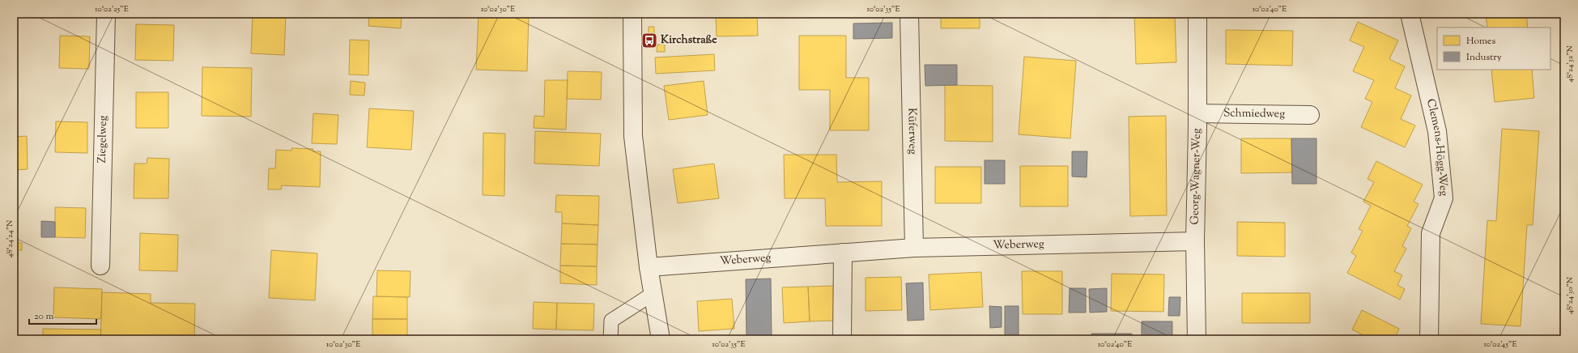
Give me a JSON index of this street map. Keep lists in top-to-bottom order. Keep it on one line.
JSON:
{"streets":{"street":["Schmiedweg","Küferweg","Ziegelweg","Clemens-Högg-Weg","Georg-Wagner-Weg","Weberweg"]},"crossings":[["Schmiedweg","Georg-Wagner-Weg"],["Küferweg","Weberweg"],["Georg-Wagner-Weg","Weberweg"]],"places":{"bus stop":["Kirchstraße"]},"legend":["Homes","Industry"],"scale_bar":"20 m","coordinates":["10°02'25\"E","10°02'30\"E","10°02'35\"E","10°02'40\"E","48°24'32\"N","48°24'24\"N","48°24'30\"N","10°02'45\"E"]}
